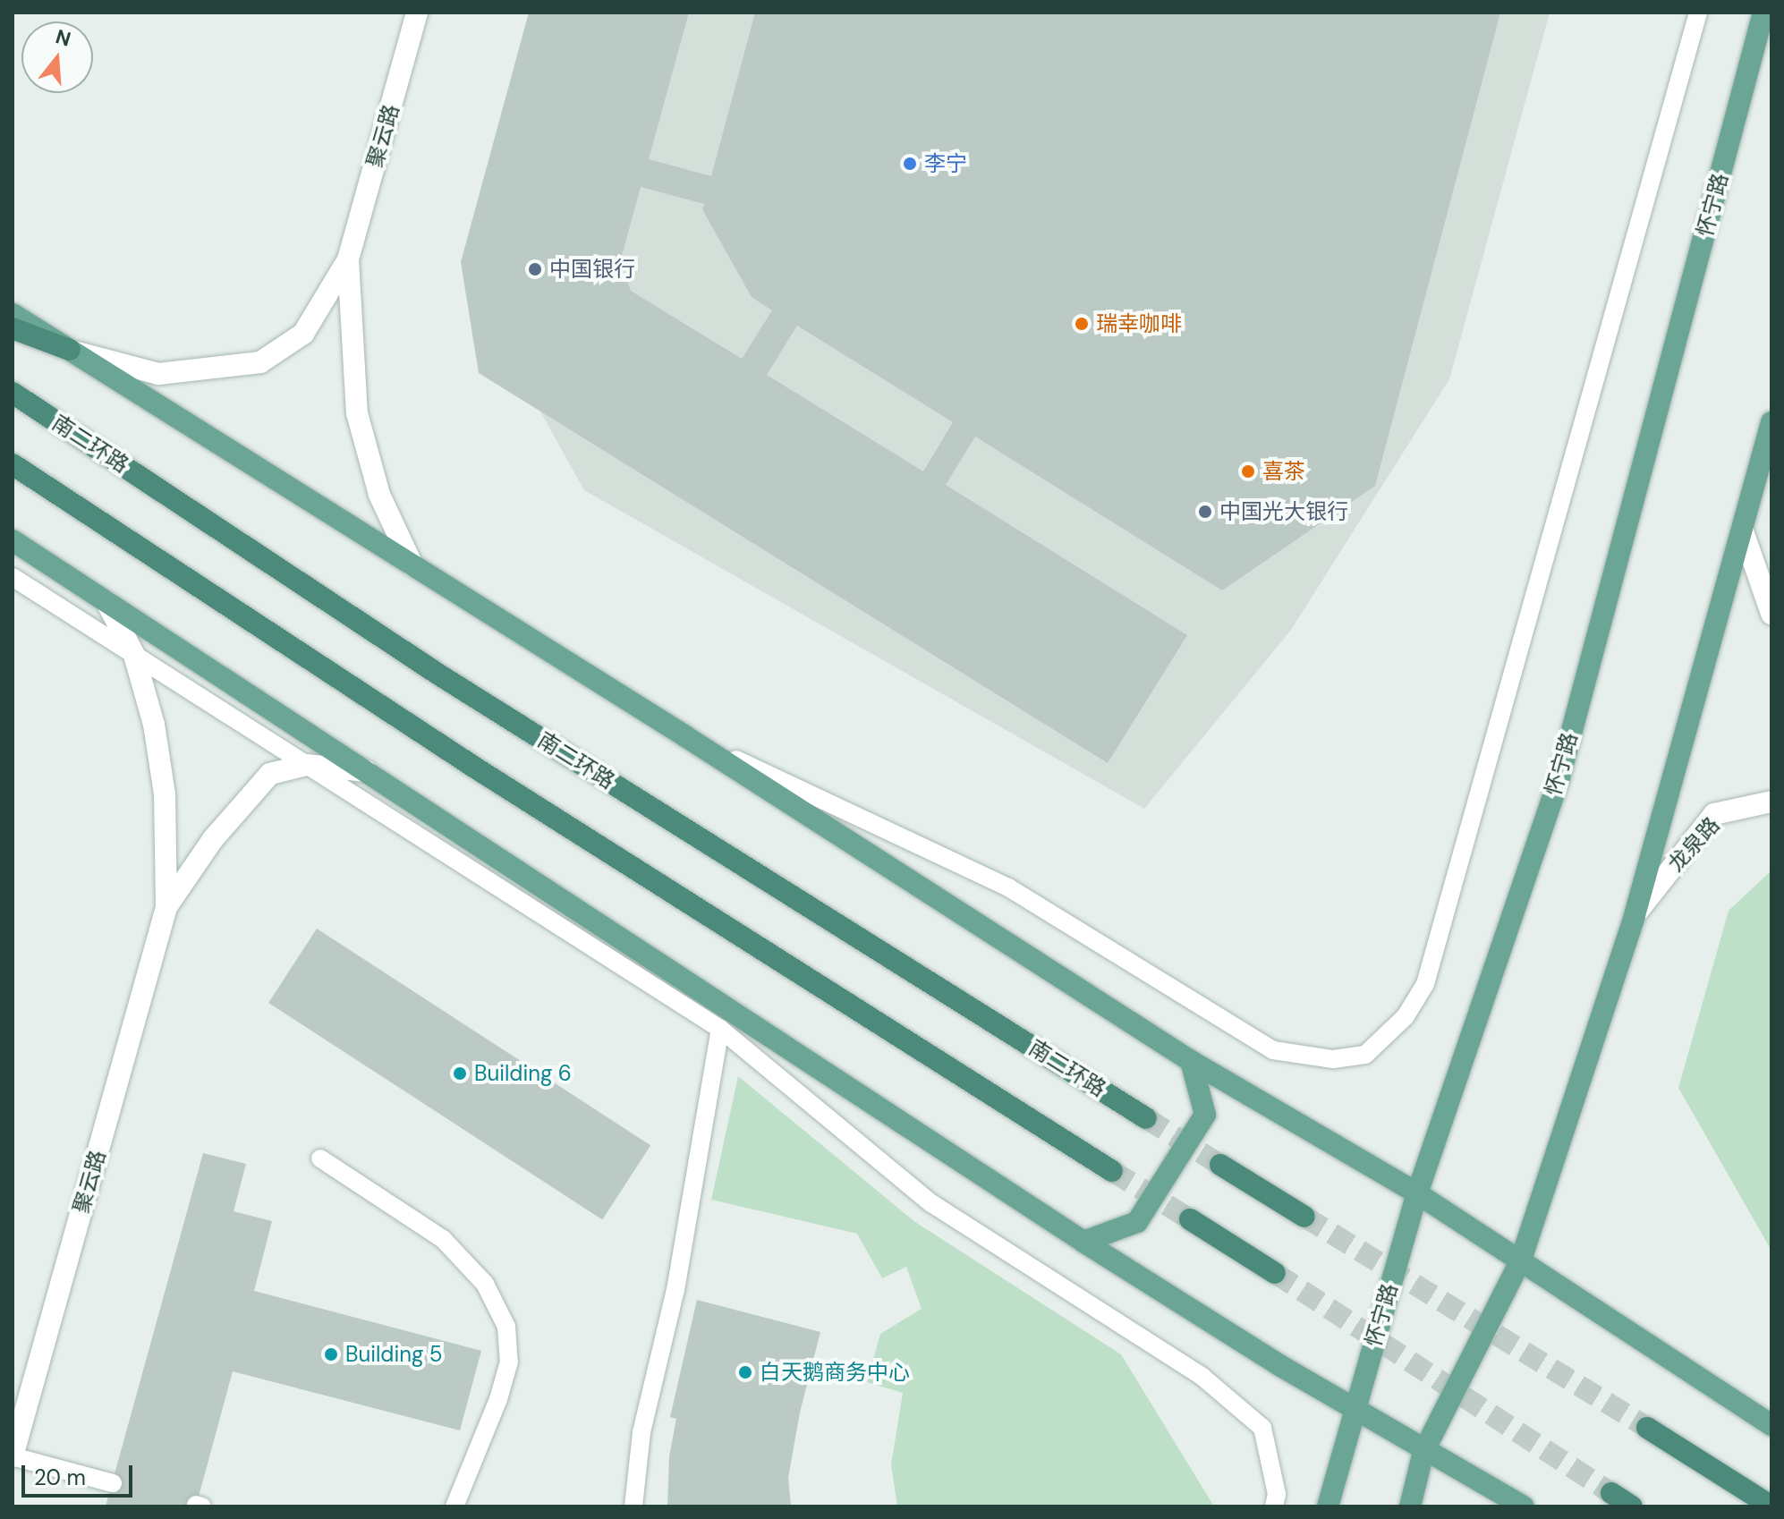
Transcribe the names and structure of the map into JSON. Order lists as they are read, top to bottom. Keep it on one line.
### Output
{"streets":{"highway":["南二环路"],"main road":["怀宁路"],"street":["聚云路","龙泉路"]},"places":["李宁","中国银行","瑞幸咖啡","喜茶","中国光大银行","Building 6","Building 5","白天鹅商务中心"],"scale_bar":"20 m","north":"top"}
